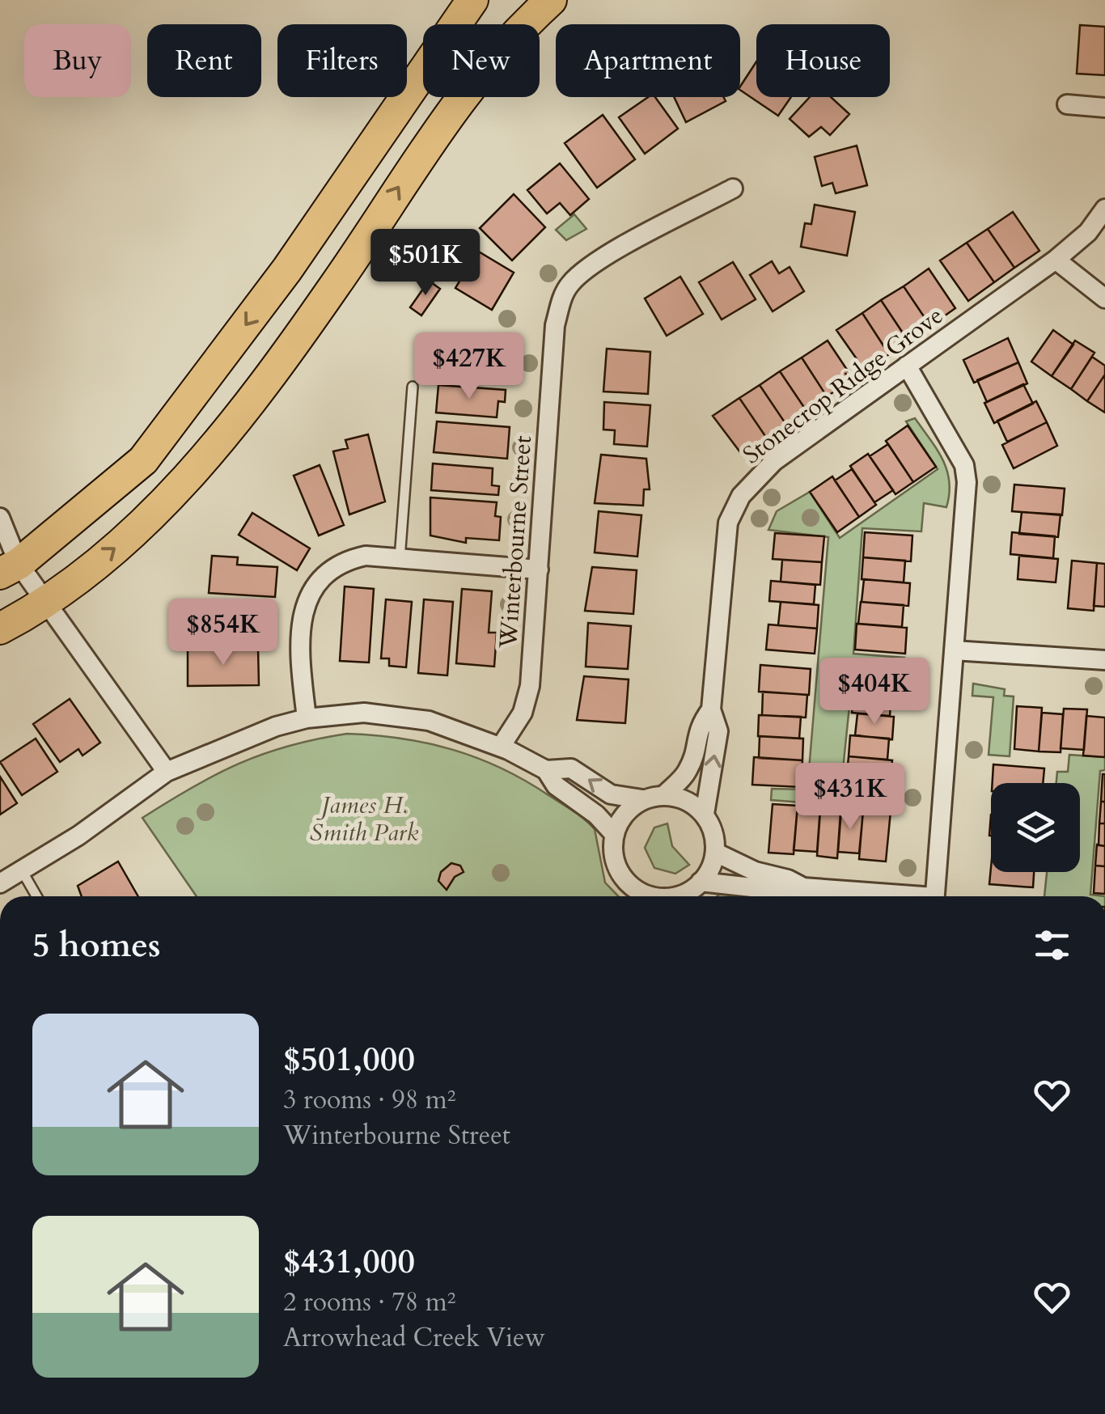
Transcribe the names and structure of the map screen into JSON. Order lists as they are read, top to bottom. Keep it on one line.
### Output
{"streets":{"street":["Stonecrop Ridge Grove","Winterbourne Street"]},"parks":["James H. Smith Park"],"page":{"chip":["Buy","Rent","Filters","New","Apartment","House"],"price":["$501K","$427K","$854K","$404K","$431K"],"heading":"5 homes","list":[{"name":"$501,000","note":"3 rooms · 98 m² · Winterbourne Street"},{"name":"$431,000","note":"2 rooms · 78 m² · Arrowhead Creek View"}]}}
